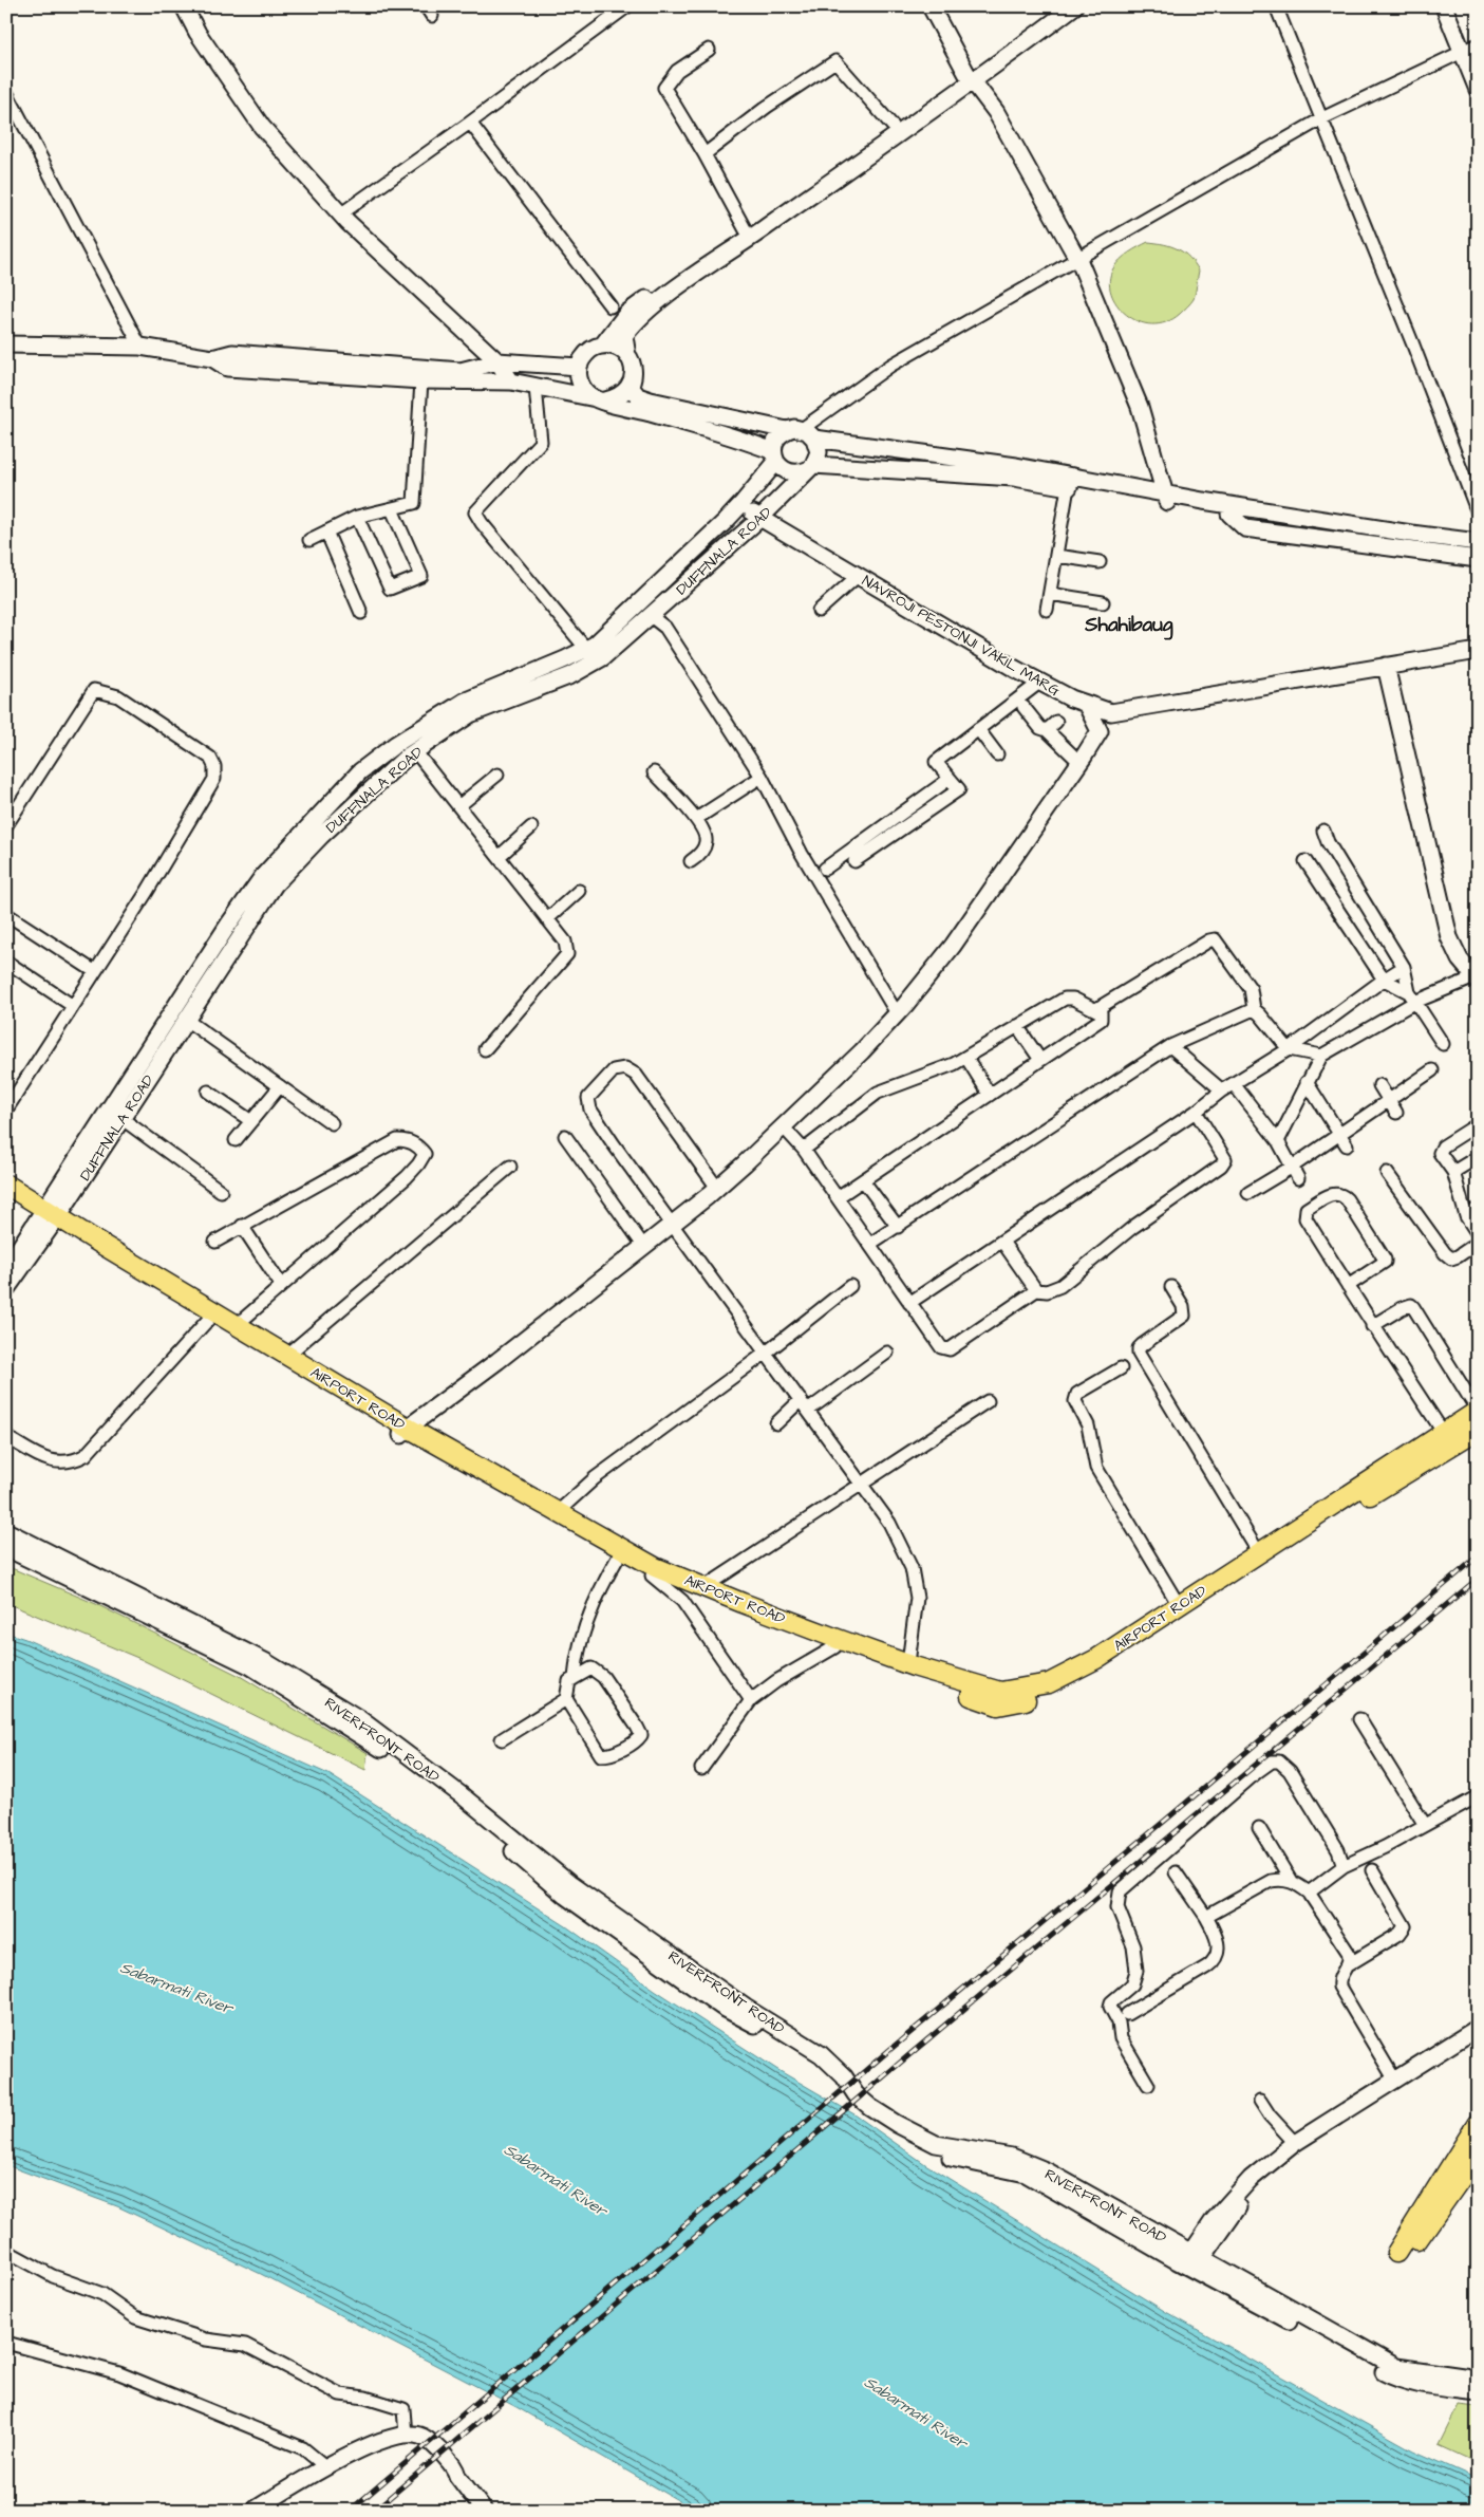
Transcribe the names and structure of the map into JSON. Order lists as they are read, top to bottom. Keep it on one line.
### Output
{"streets":{"main road":["DUFFNALA ROAD","NAVROJI PESTONJI VAKIL MARG","AIRPORT ROAD","RIVERFRONT ROAD"]},"crossings":[["DUFFNALA ROAD","NAVROJI PESTONJI VAKIL MARG"],["DUFFNALA ROAD","AIRPORT ROAD"]],"districts":["Shahibaug"],"water":["Sabarmati River"]}
